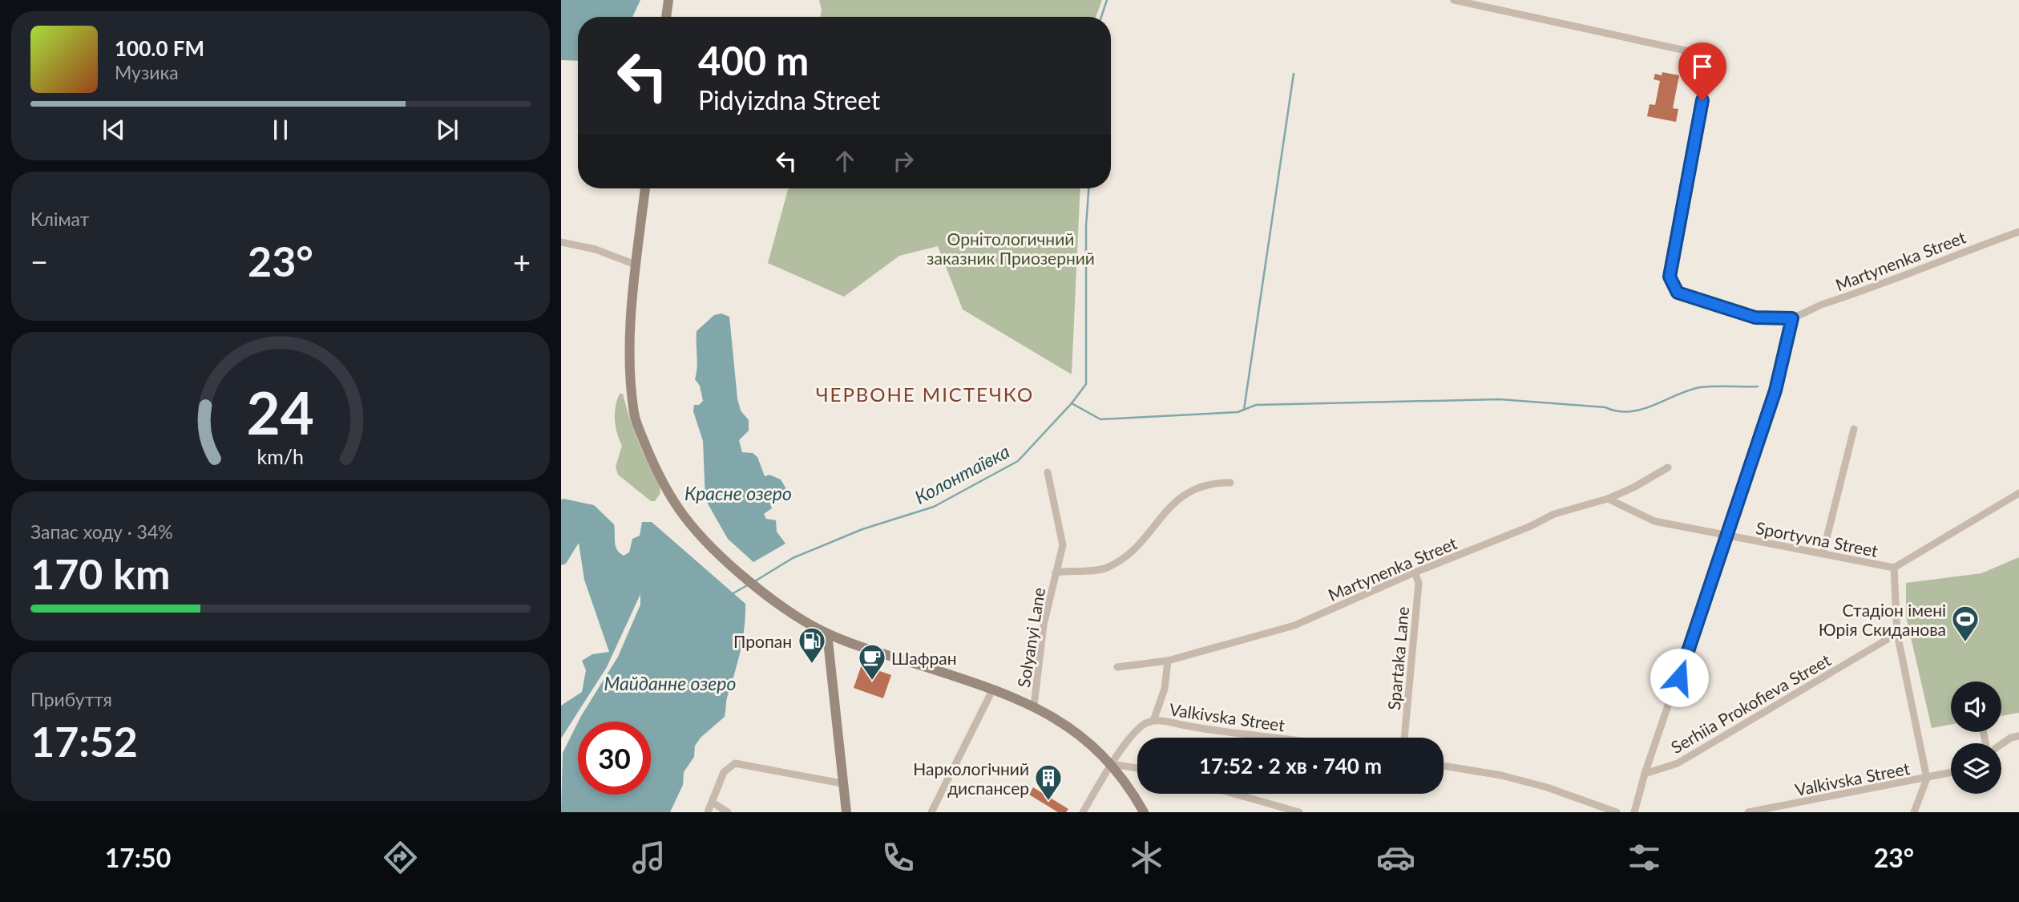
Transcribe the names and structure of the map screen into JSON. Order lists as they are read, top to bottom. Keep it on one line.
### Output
{"streets":{"street":["Martynenka Street","Sportyvna Street","Solyanyi Lane","Spartaka Lane","Serhiia Prokofieva Street","Valkivska Street"]},"crossings":[["Martynenka Street","Sportyvna Street"],["Martynenka Street","Spartaka Lane"]],"districts":["ЧЕРВОНЕ МІСТЕЧКО"],"water":["Колонтаївка","Красне озеро","Майданне озеро"],"parks":["Орнiтологичний заказник Приозерний"],"places":{"sports":["Стадiон імені Юрія Скиданова"],"fuel station":["Пропан"],"cafe":["Шафран"],"building":["Наркологічний диспансер"]},"page":{"turn":["400 m","Pidyizdna Street"],"song":["100.0 FM","Музика"],"tile":["Клімат",["Запас ходу · 34%","170 km"],["Прибуття","17:52"]],"heat":["−","23°","+"],"limit":"30","trip":"17:52 · 2 хв · 740 m","tabs":["17:50","23°"],"gauge":["24","km/h"]}}
